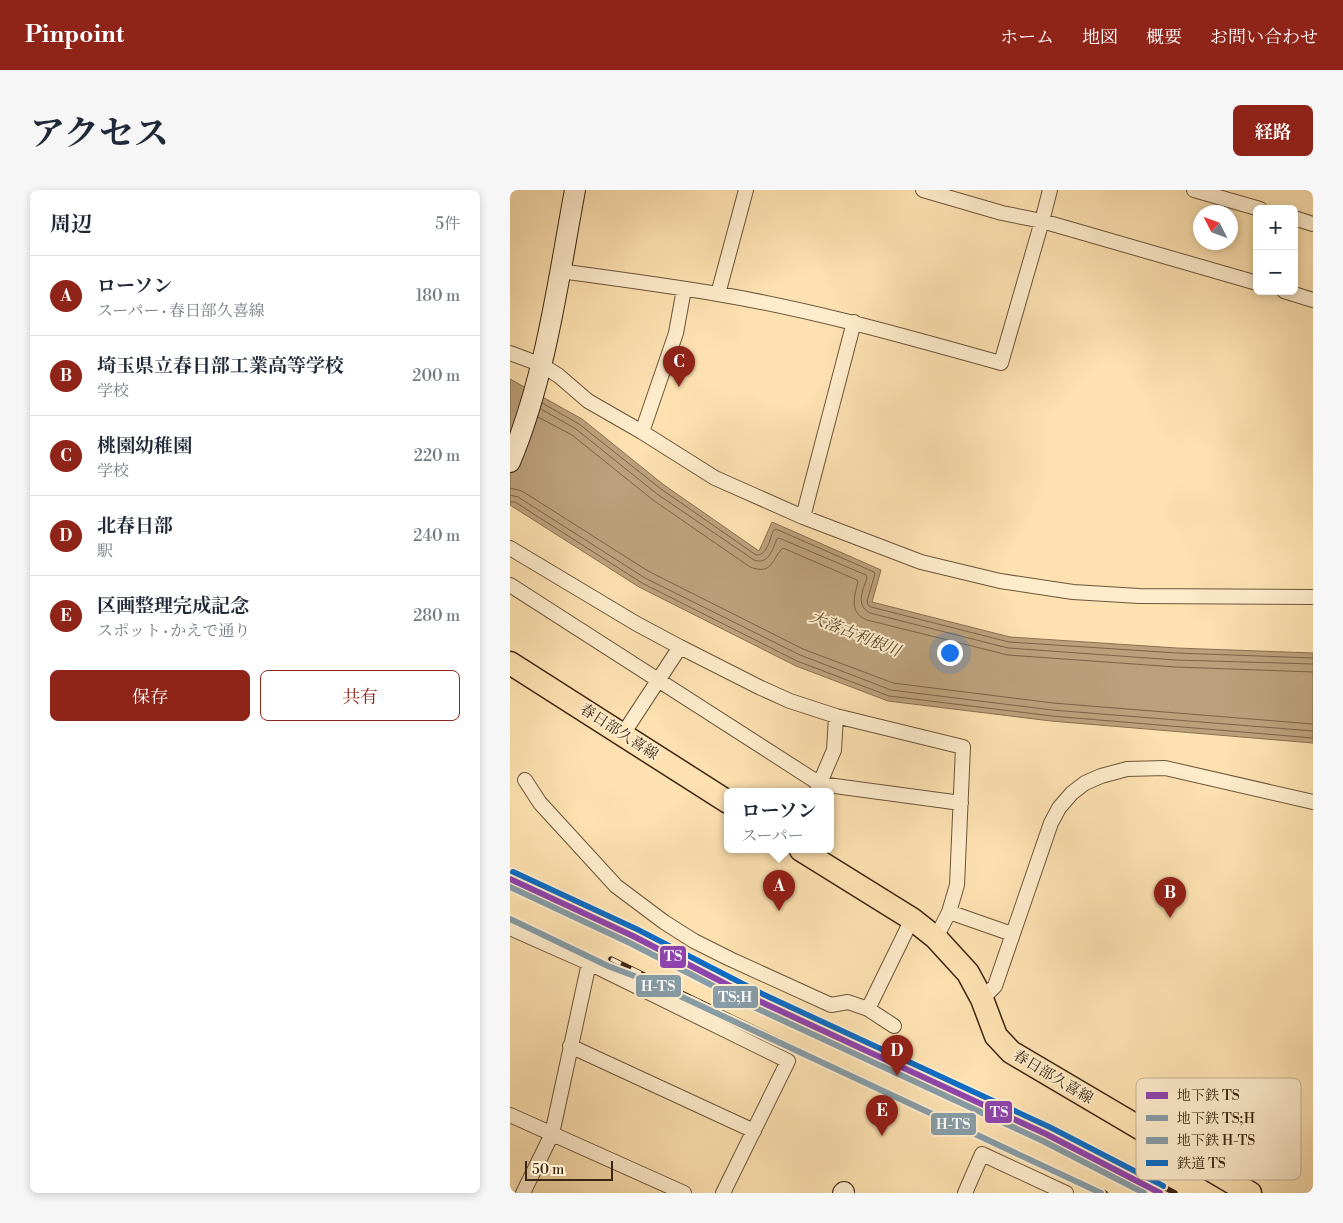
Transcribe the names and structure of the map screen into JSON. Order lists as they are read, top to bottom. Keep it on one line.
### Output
{"streets":{"main road":["春日部久喜線"]},"water":["大落古利根川"],"lines":["rail line TS","metro line TS","metro line TS;H","metro line H-TS"],"legend":["地下鉄 TS","地下鉄 TS;H","地下鉄 H-TS","鉄道 TS"],"scale_bar":"50 m","north":"top left","page":{"header":"Pinpoint","nav":["ホーム","地図","概要","お問い合わせ"],"title":"アクセス","buttons":["経路",["保存","共有"]],"heading":["周辺","5件"],"map_buttons":["+","−"],"list":[{"mark":"A","name":"ローソン","note":"スーパー · 春日部久喜線","value":"180 m"},{"mark":"B","name":"埼玉県立春日部工業高等学校","note":"学校","value":"200 m"},{"mark":"C","name":"桃園幼稚園","note":"学校","value":"220 m"},{"mark":"D","name":"北春日部","note":"駅","value":"240 m"},{"mark":"E","name":"区画整理完成記念","note":"スポット · かえで通り","value":"280 m"}],"pins":["C","A","B","D","E"],"popup":["ローソン","スーパー"],"scale":"50 m"}}
